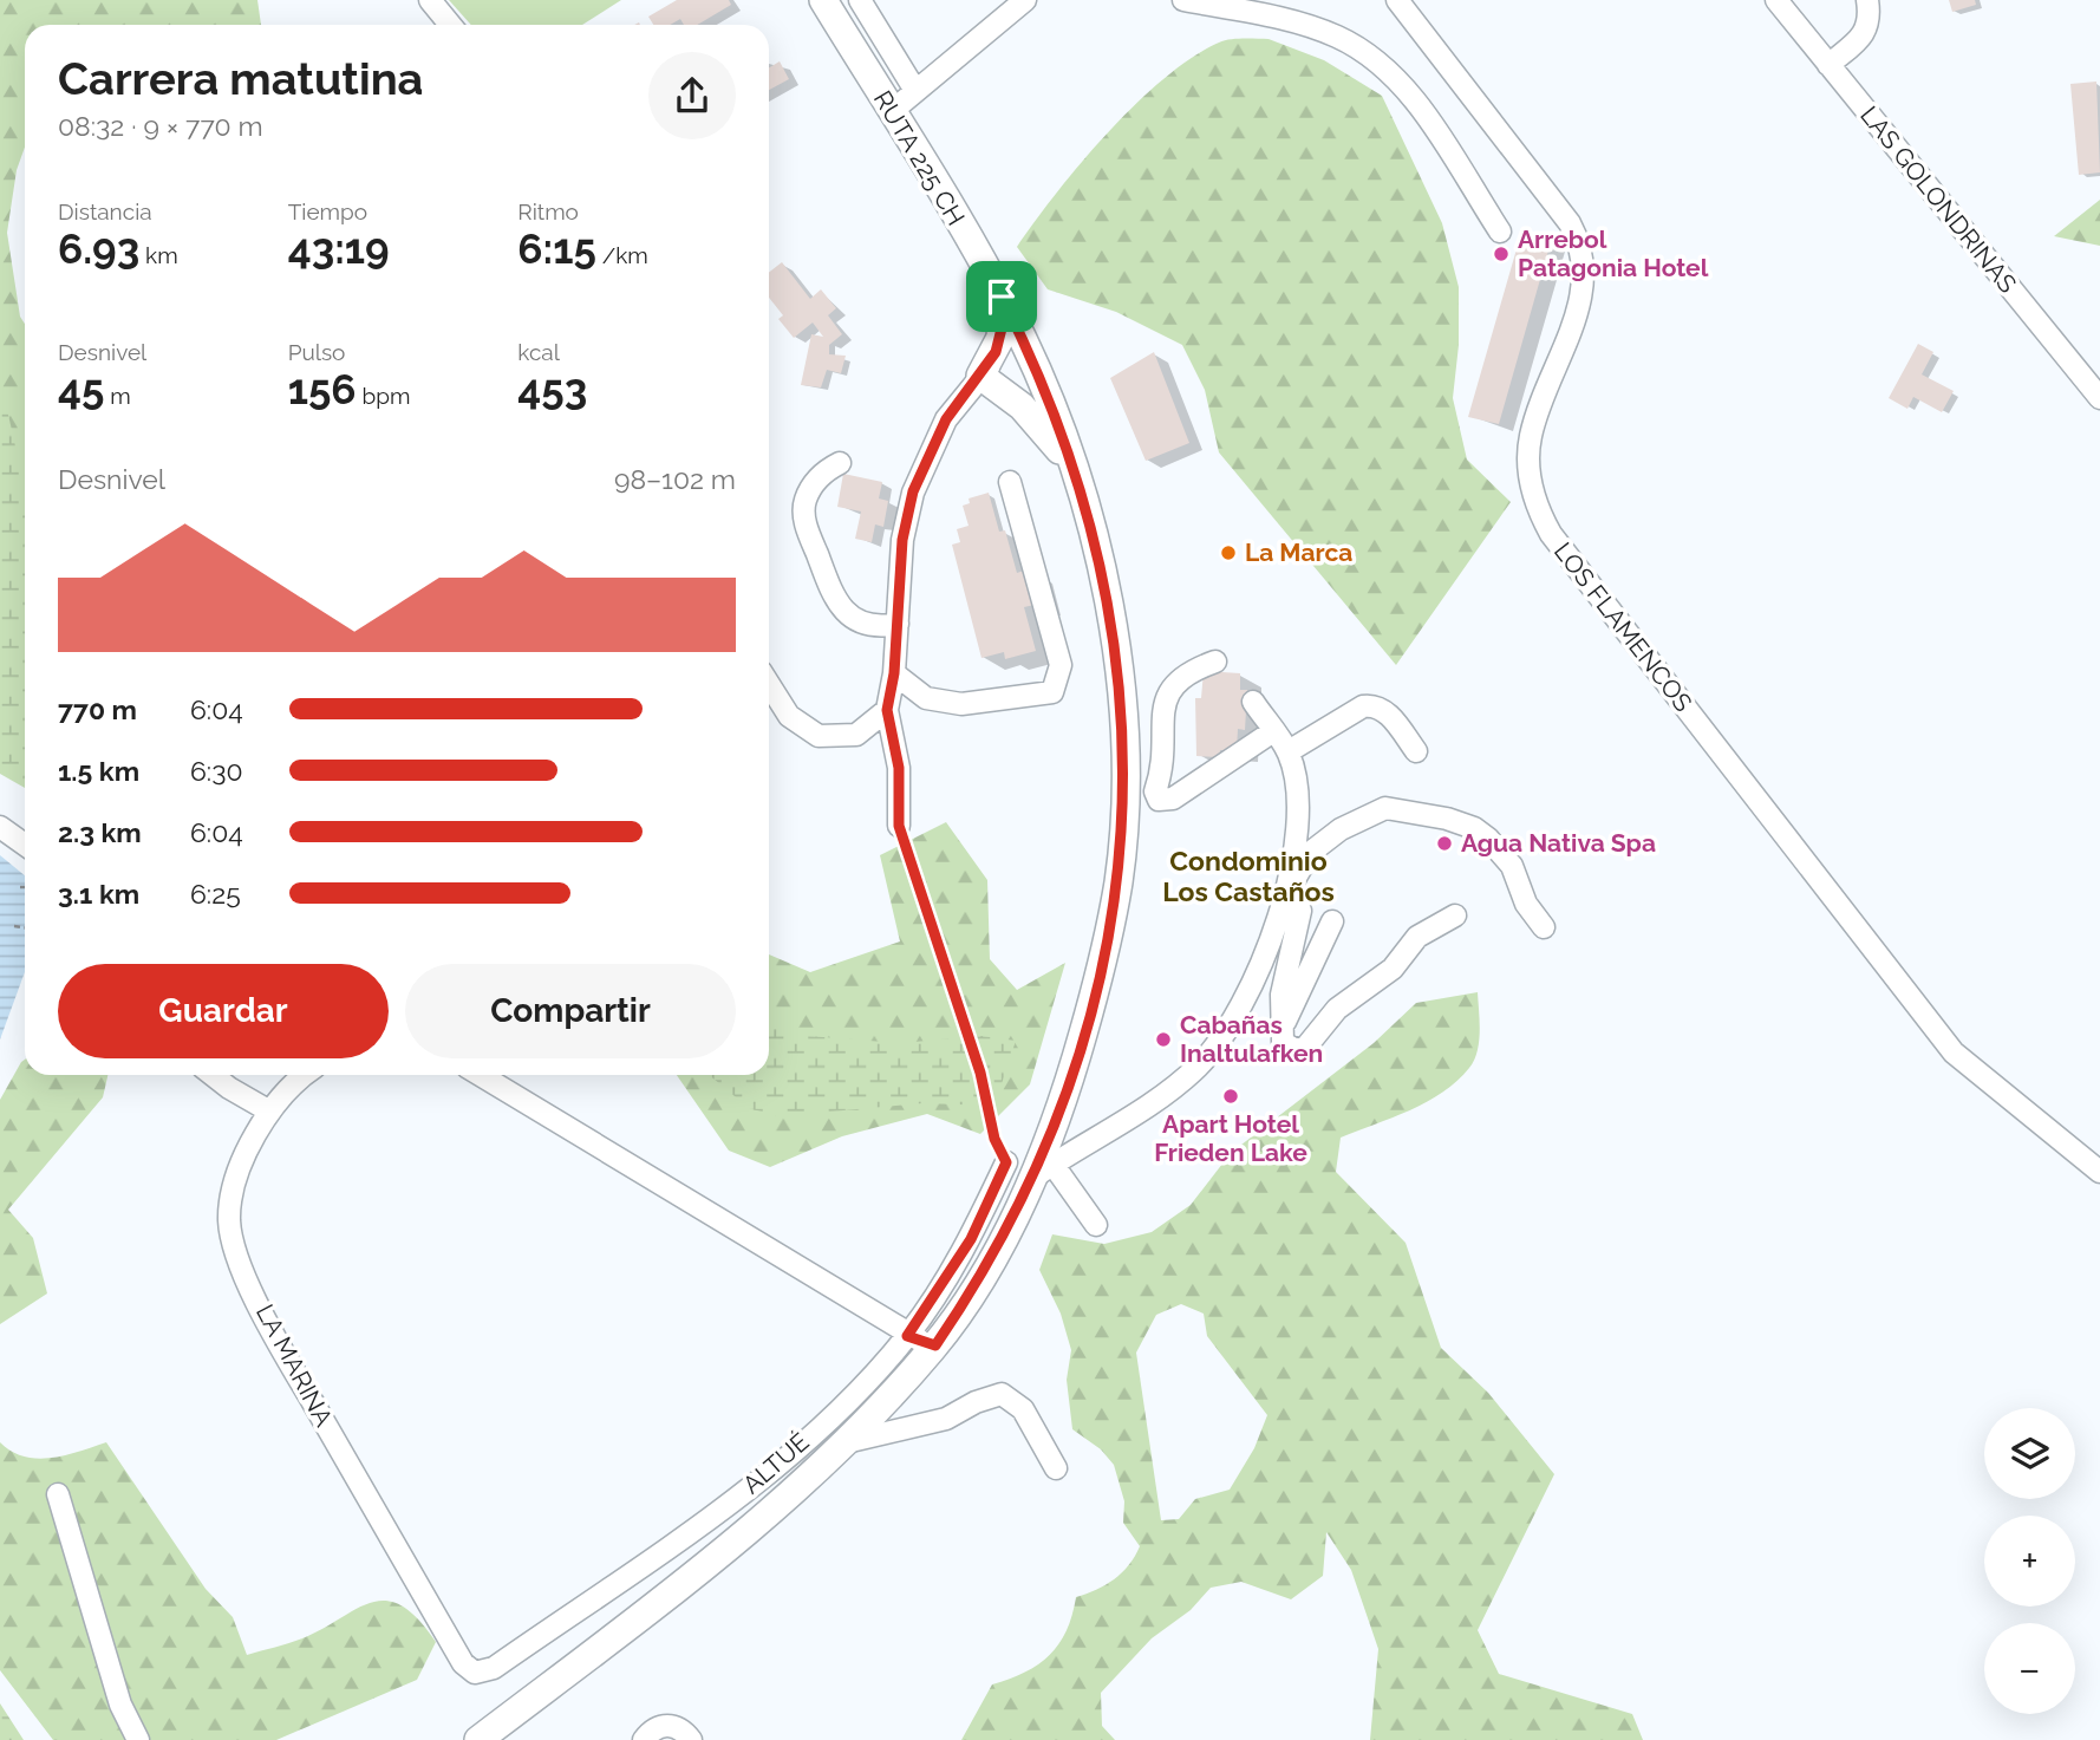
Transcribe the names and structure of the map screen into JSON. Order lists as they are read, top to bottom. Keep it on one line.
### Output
{"streets":{"main road":["RUTA 225 CH"],"street":["LAS GOLONDRINAS","LOS FLAMENCOS","LA MARINA","ALTUÉ"]},"crossings":[["LA MARINA","ALTUÉ"]],"districts":["Condominio Los Castaños"],"places":["Arrebol Patagonia Hotel","La Marca","Agua Nativa Spa","Cabañas Inaltulafken","Apart Hotel Frieden Lake"],"page":{"heading":["Carrera matutina","08:32 · 9 × 770 m"],"stats":[["Distancia","6.93 km"],["Tiempo","43:19"],["Ritmo","6:15 /km"],["Desnivel","45 m"],["Pulso","156 bpm"],["kcal","453"]],"chart":["Desnivel","98–102 m"],"list":[{"name":"770 m","note":"6:04"},{"name":"1.5 km","note":"6:30"},{"name":"2.3 km","note":"6:04"},{"name":"3.1 km","note":"6:25"}],"buttons":["Guardar","Compartir"],"map_buttons":["+","−"]}}
